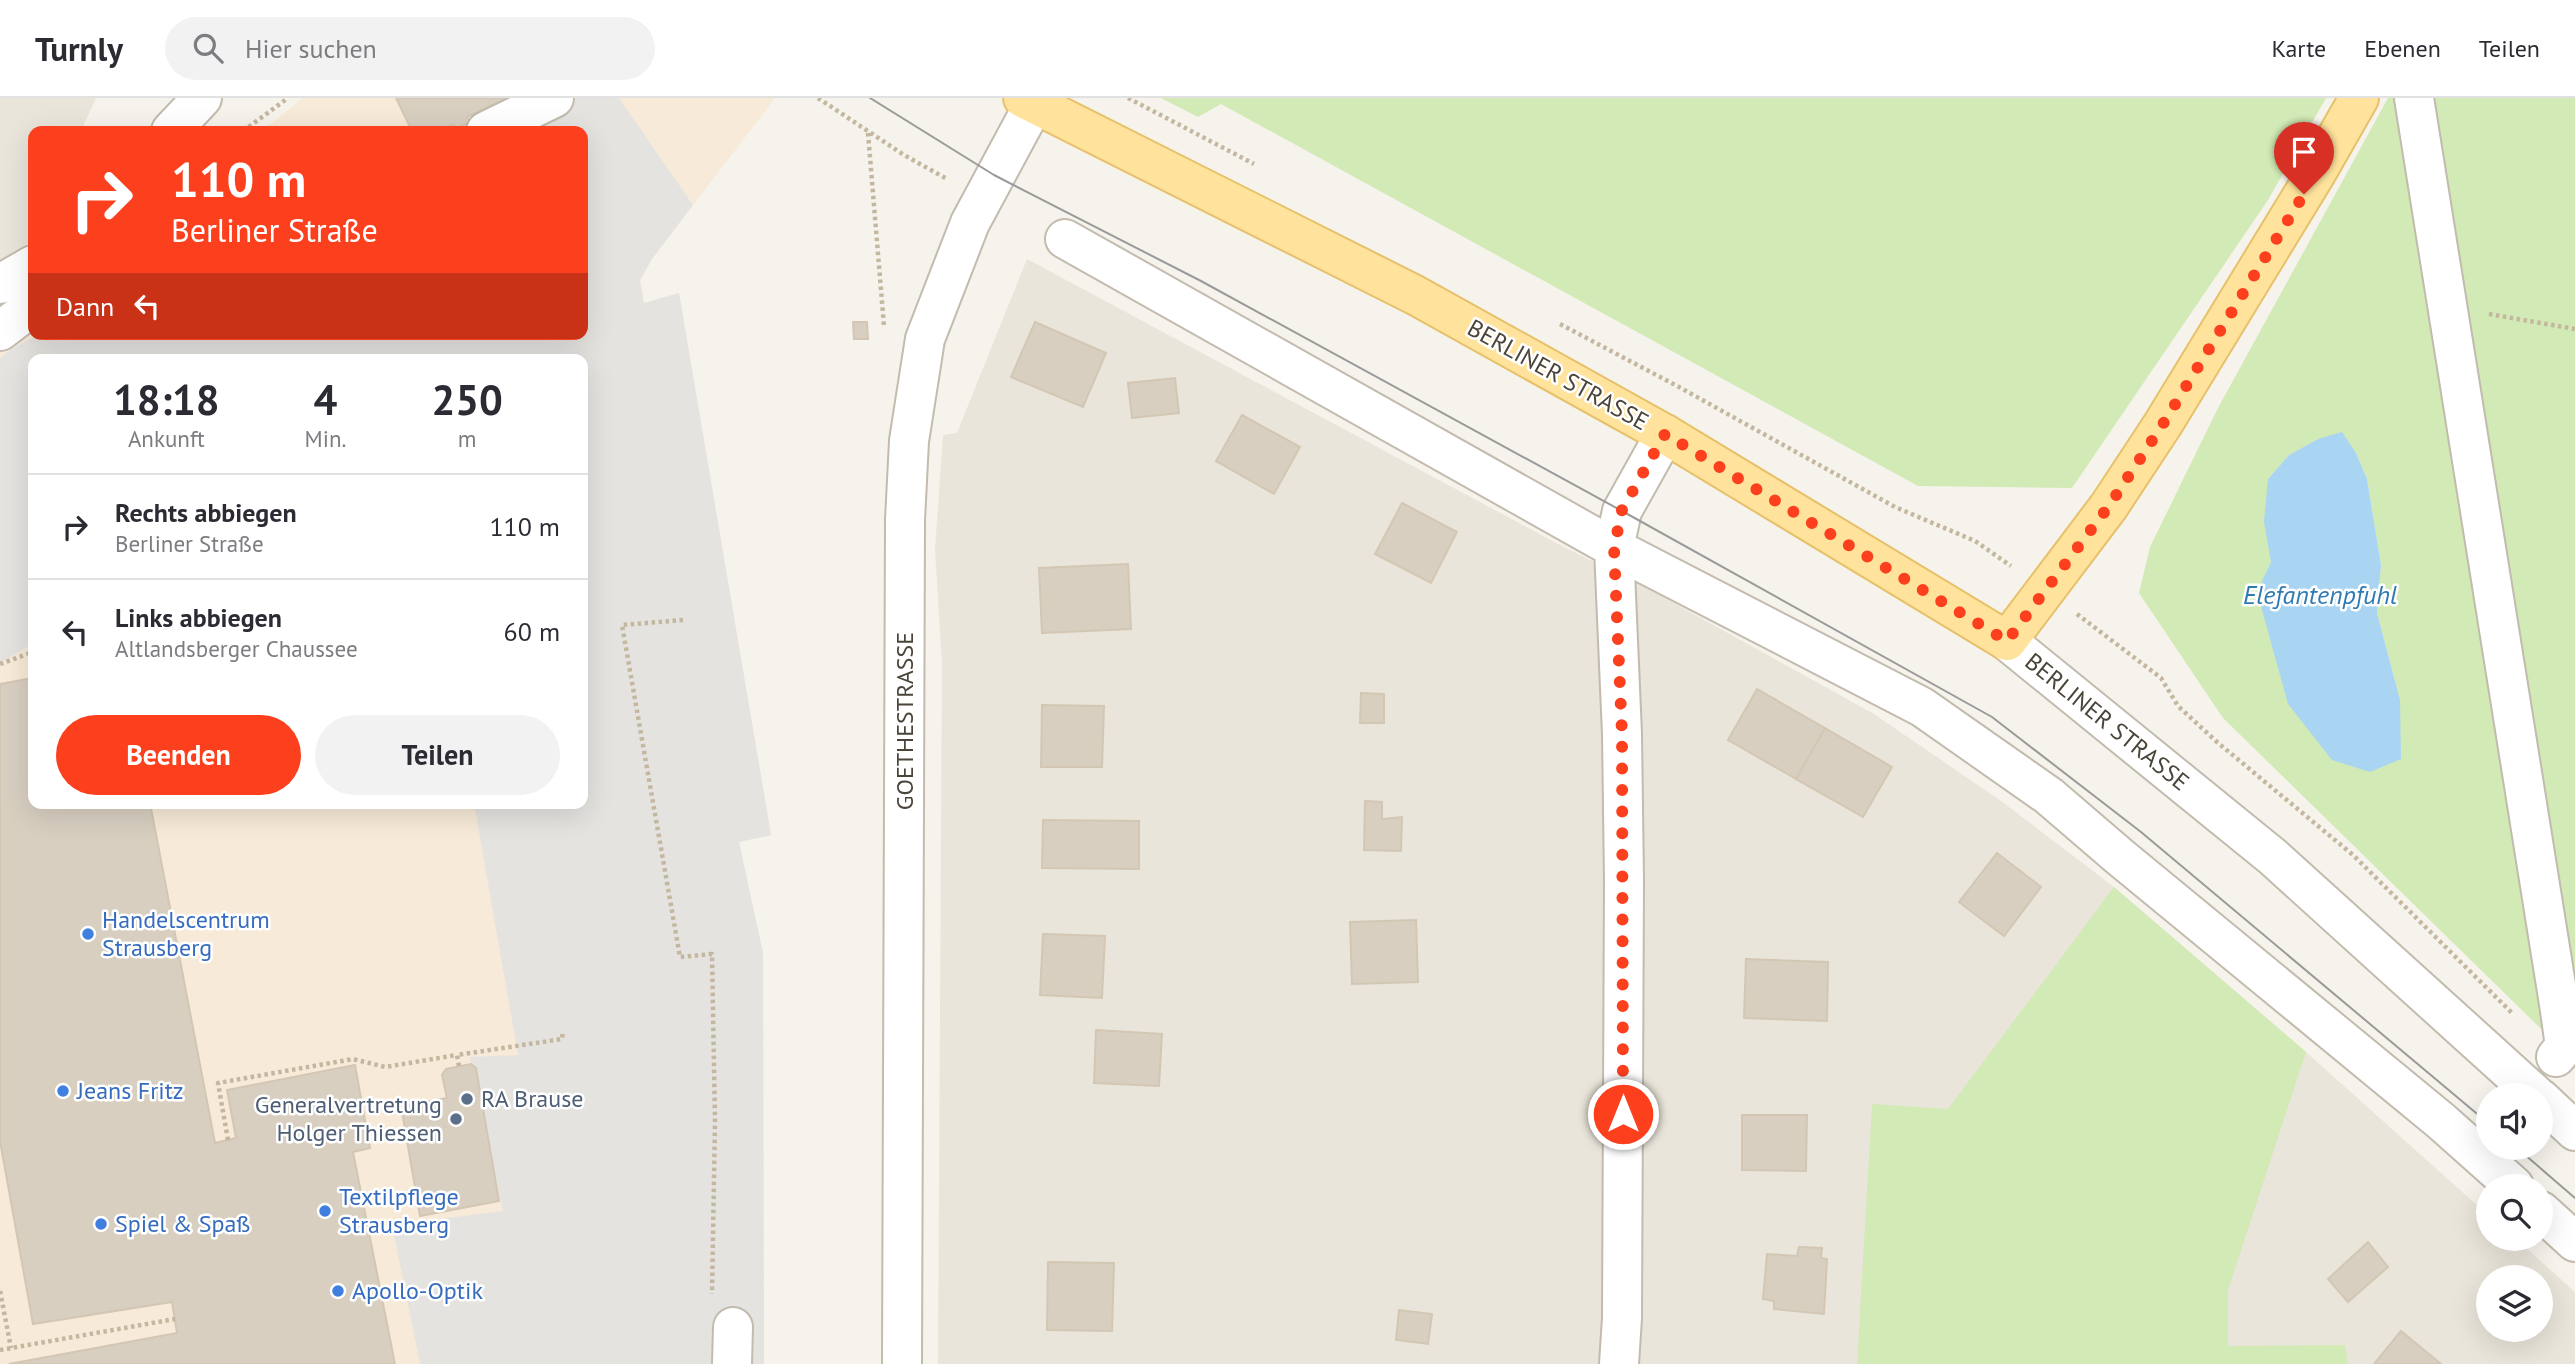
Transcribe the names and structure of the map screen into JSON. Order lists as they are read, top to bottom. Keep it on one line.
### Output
{"streets":{"main road":["BERLINER STRASSE"],"street":["GOETHESTRASSE"]},"crossings":[["BERLINER STRASSE","GOETHESTRASSE"]],"water":["Elefantenpfuhl"],"places":["Handelscentrum Strausberg","Jeans Fritz","RA Brause","Generalvertretung Holger Thiessen","Textilpflege Strausberg","Spiel & Spaß","Apollo-Optik"],"page":{"header":"Turnly","search":"Hier suchen","nav":["Karte","Ebenen","Teilen"],"turn":["110 m","Berliner Straße"],"then":"Dann","eta":["18:18","Ankunft","4","Min.","250","m"],"list":[{"name":"Rechts abbiegen","note":"Berliner Straße","value":"110 m"},{"name":"Links abbiegen","note":"Altlandsberger Chaussee","value":"60 m"}],"buttons":["Beenden","Teilen"]}}
